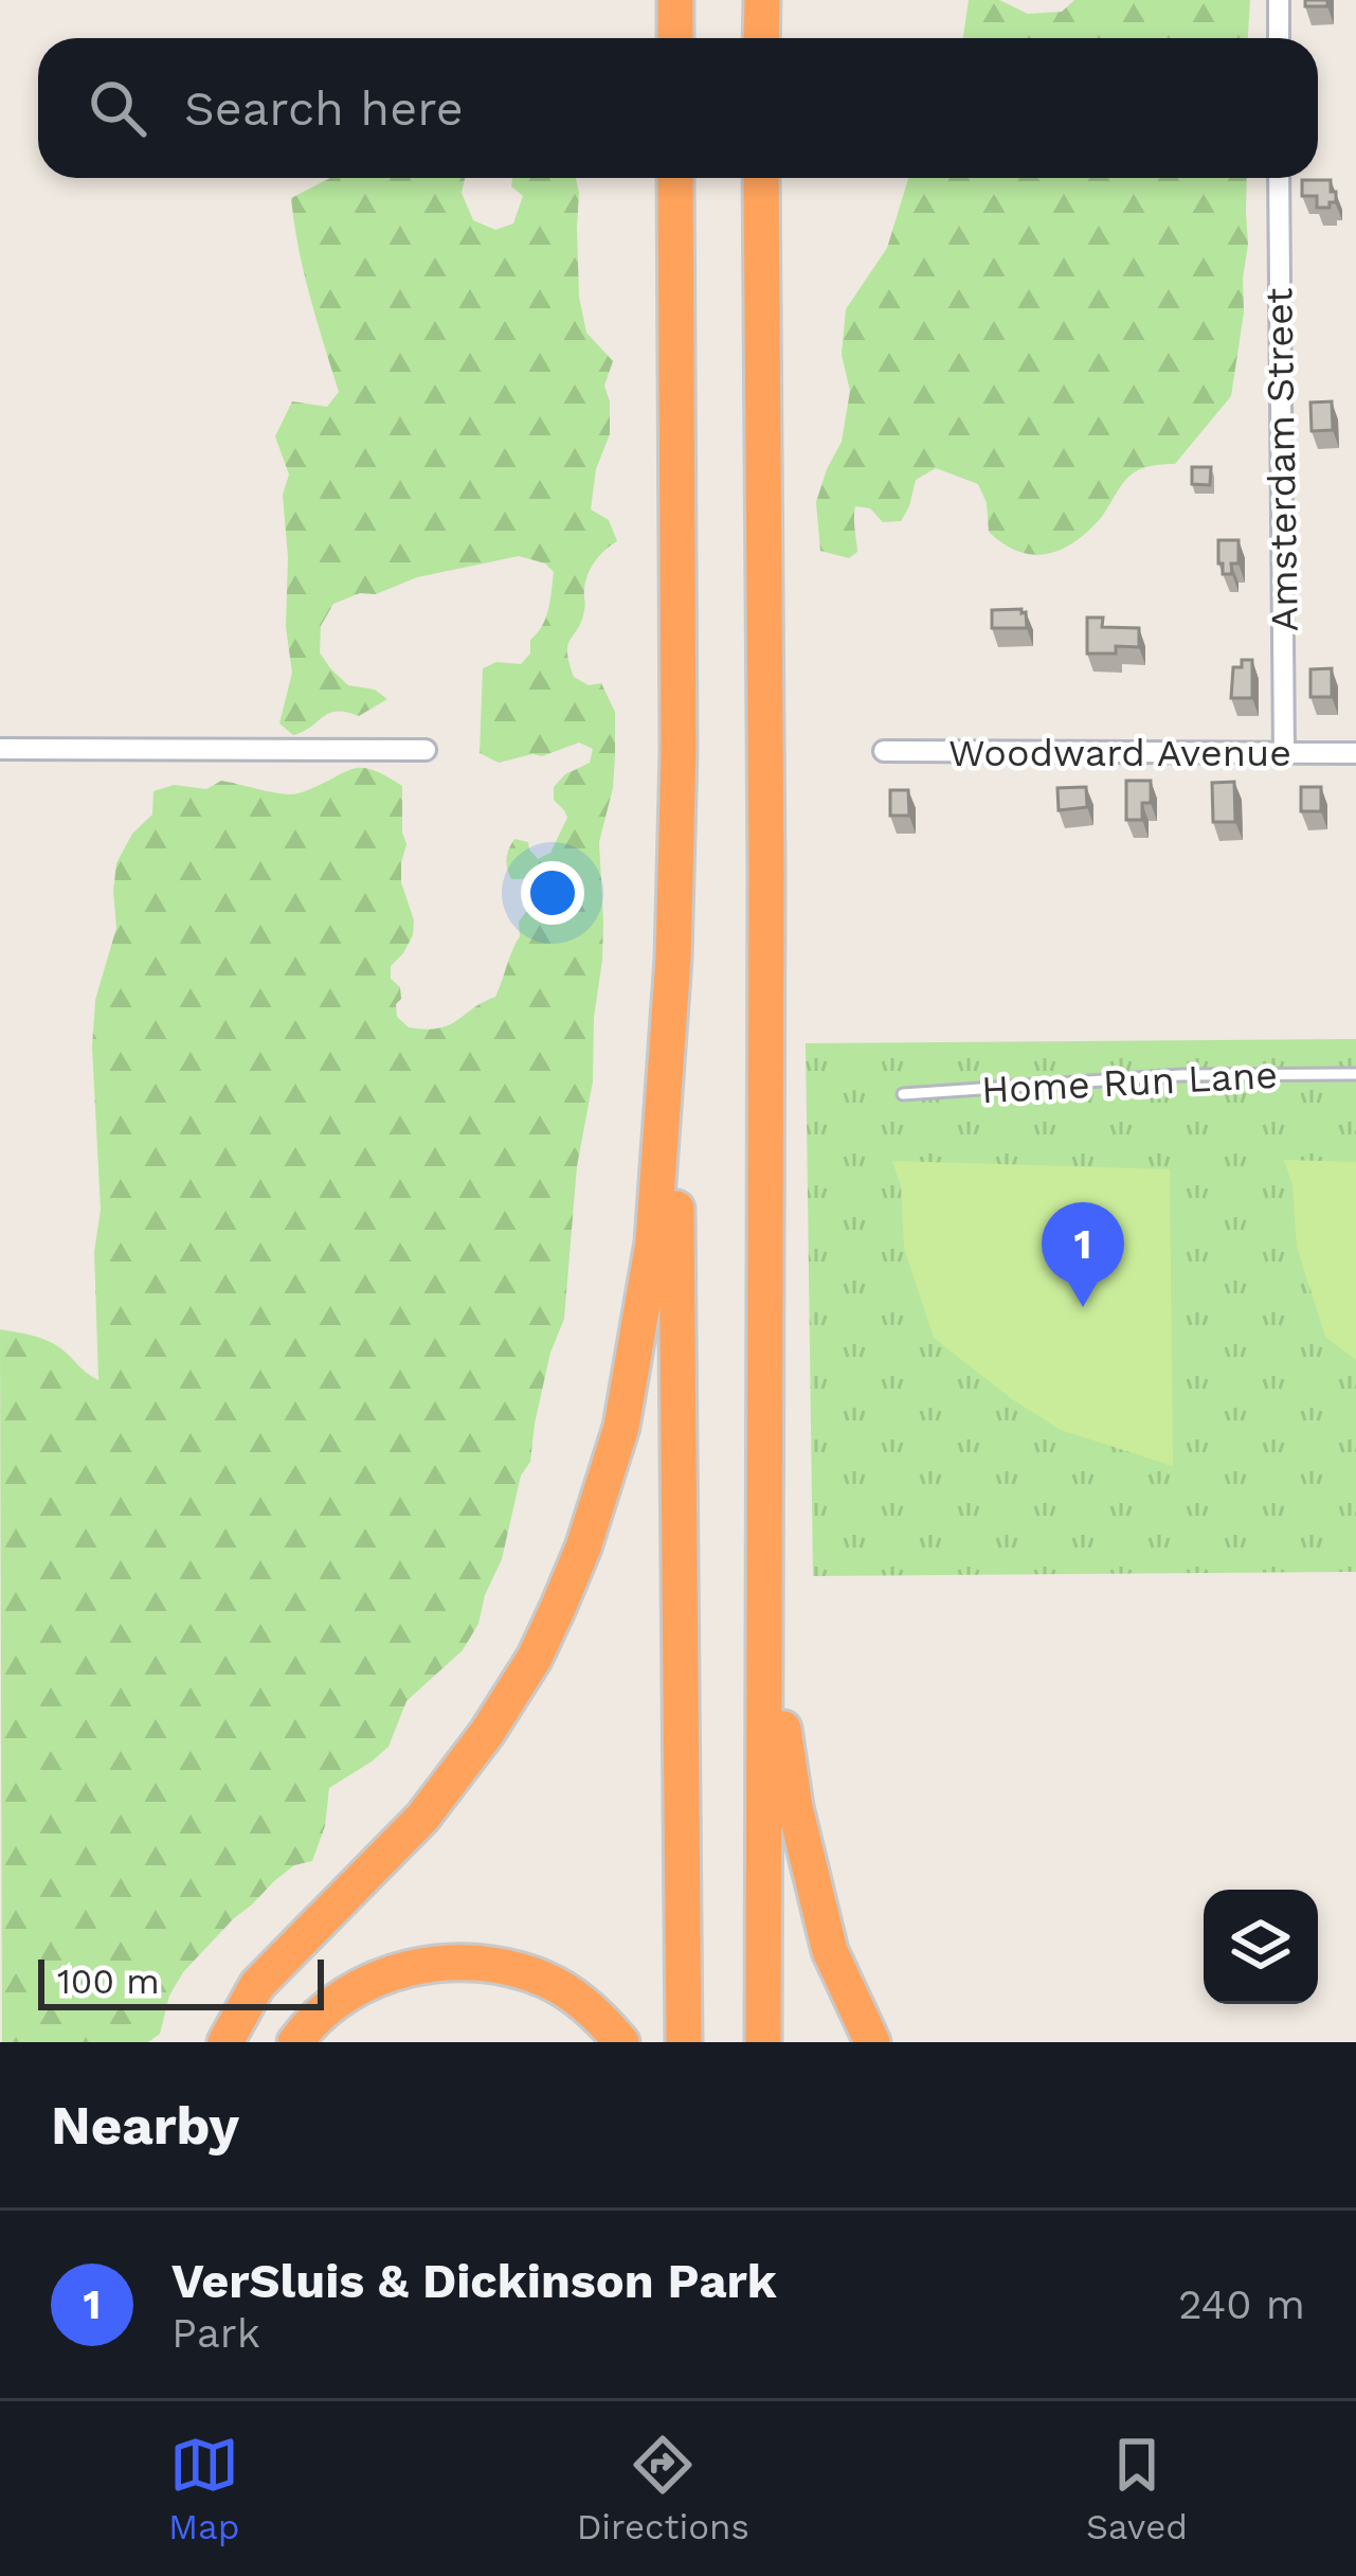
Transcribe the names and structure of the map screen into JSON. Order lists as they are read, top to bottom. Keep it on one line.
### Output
{"streets":{"street":["Amsterdam Street","Woodward Avenue"],"lane":["Home Run Lane"]},"crossings":[["Amsterdam Street","Woodward Avenue"]],"scale_bar":"100 m","page":{"search":"Search here","pins":"1","scale":"100 m","heading":"Nearby","list":[{"mark":"1","name":"VerSluis & Dickinson Park","note":"Park","value":"240 m"}],"nav":["Map","Directions","Saved"]}}
